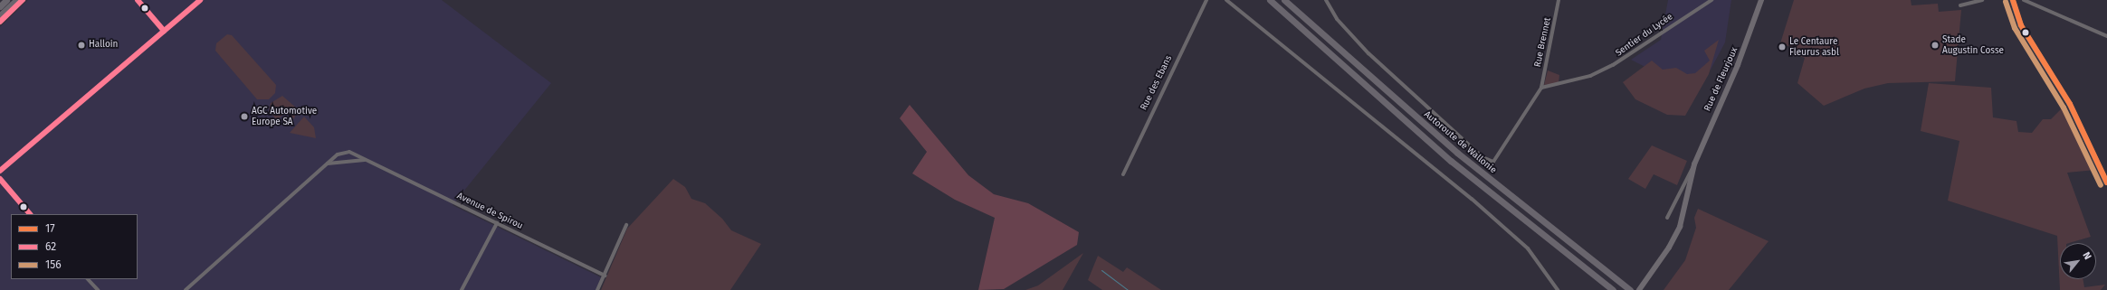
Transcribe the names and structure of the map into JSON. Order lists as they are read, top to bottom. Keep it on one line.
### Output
{"streets":{"highway":["Autoroute de Wallonie"],"street":["Sentier du Lycée","Rue Brennet","Rue de Fleurjoux","Rue des Ebans","Avenue de Spirou"]},"crossings":[["Sentier du Lycée","Rue Brennet"]],"places":["Halloin","Stade Augustin Cosse","Le Centaure Fleurus asbl","AGC Automotive Europe SA"],"lines":["transit line 17","transit line 62","transit line 156"],"legend":["17","62","156"],"north":"top right"}
